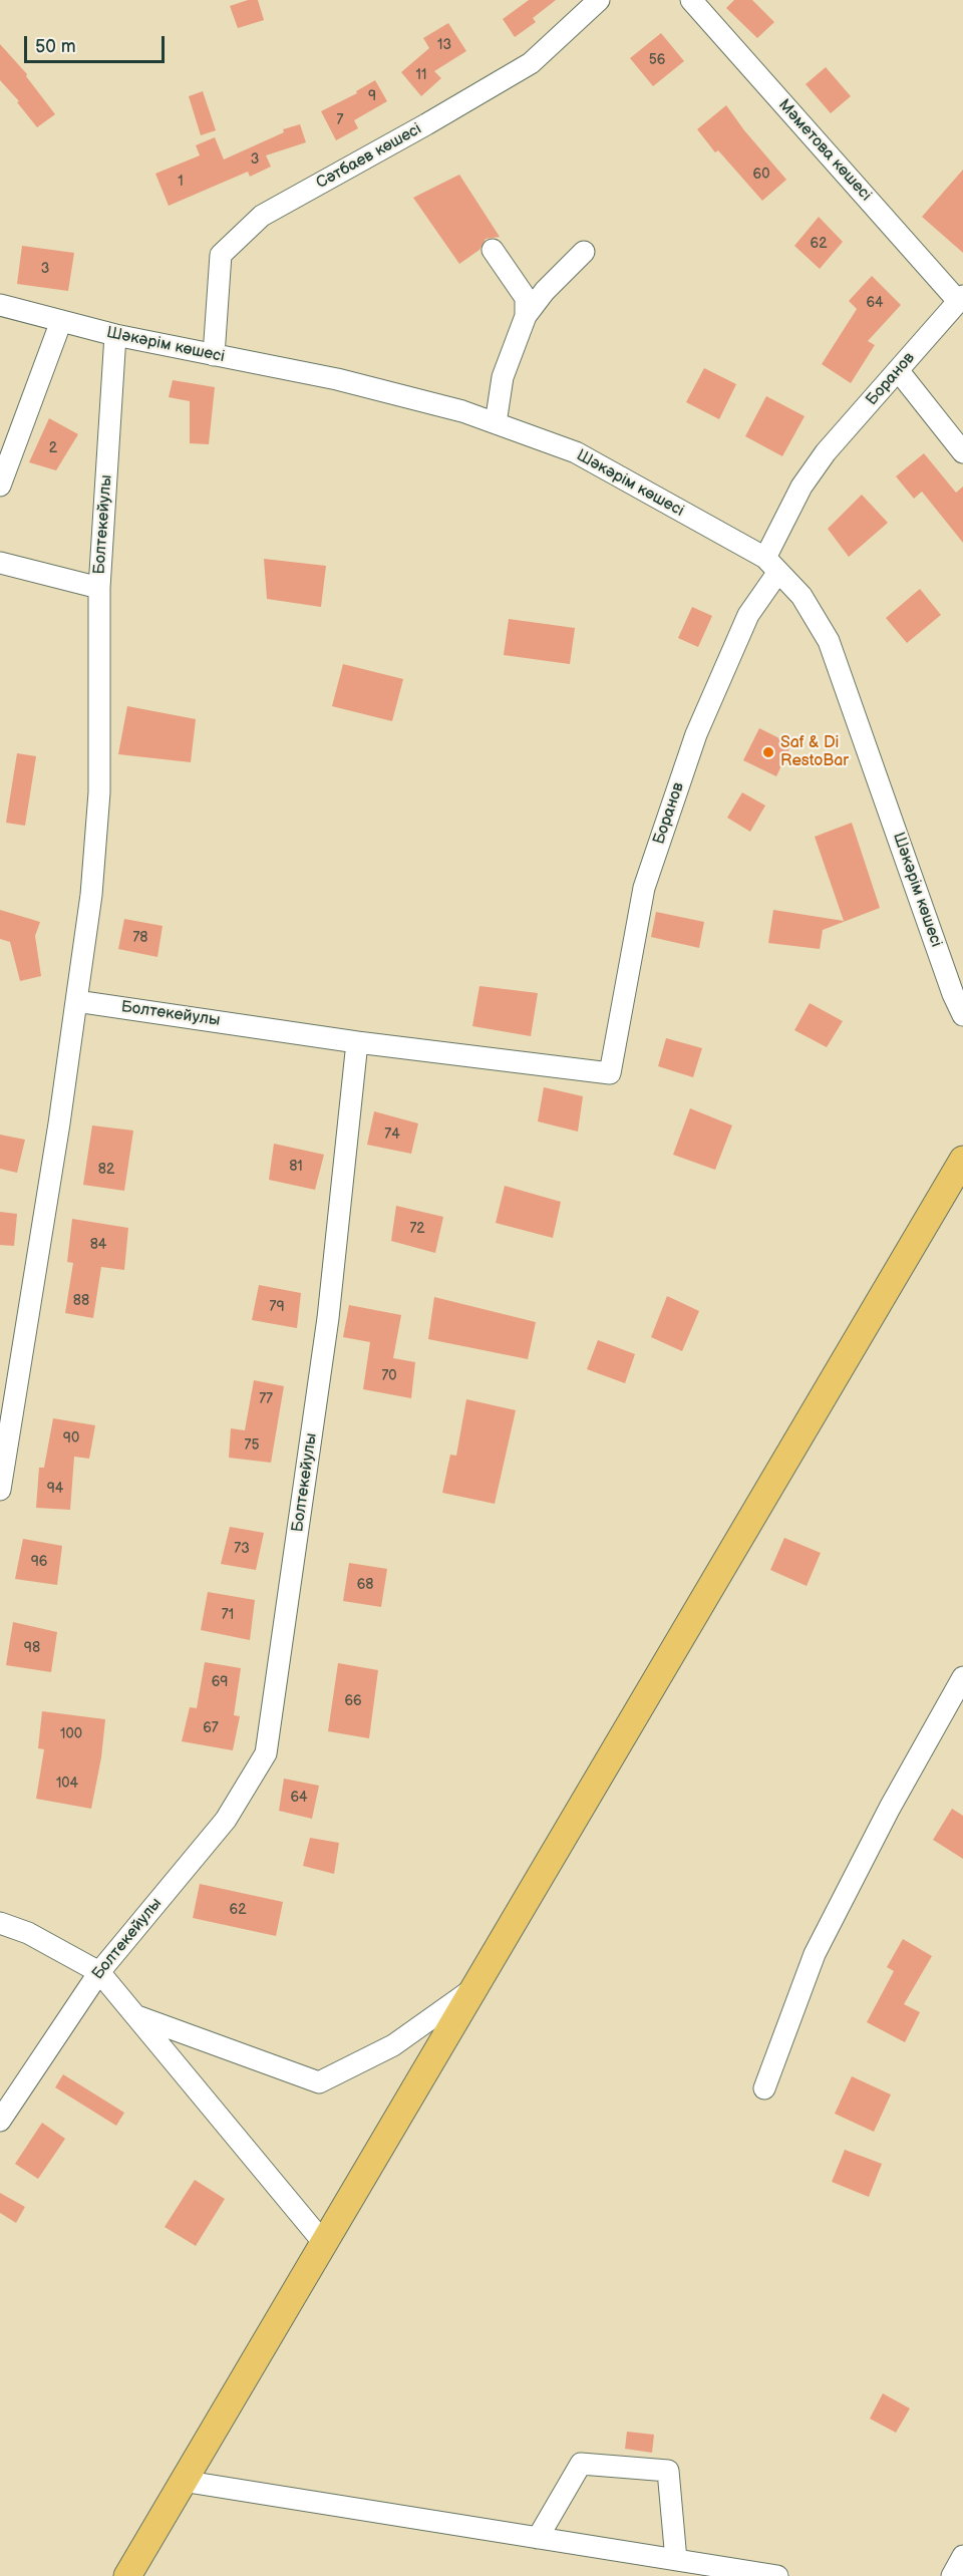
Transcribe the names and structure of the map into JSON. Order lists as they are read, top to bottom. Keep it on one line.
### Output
{"streets":{"street":["Мәметова көшесі","Сәтбаев көшесі","Шәкәрім көшесі","Боранов","Болтекейулы"]},"crossings":[["Мәметова көшесі","Боранов"],["Сәтбаев көшесі","Шәкәрім көшесі"],["Шәкәрім көшесі","Боранов"],["Шәкәрім көшесі","Болтекейулы"],["Боранов","Болтекейулы"]],"places":["Saf & Di RestoBar"],"house_numbers":["13","56","11","9","7","3","60","1","62","3","64","2","78","74","81","82","72","84","88","79","70","77","90","75","94","73","96","68","71","98","69","66","67","100","104","64","62"],"scale_bar":"50 m"}
